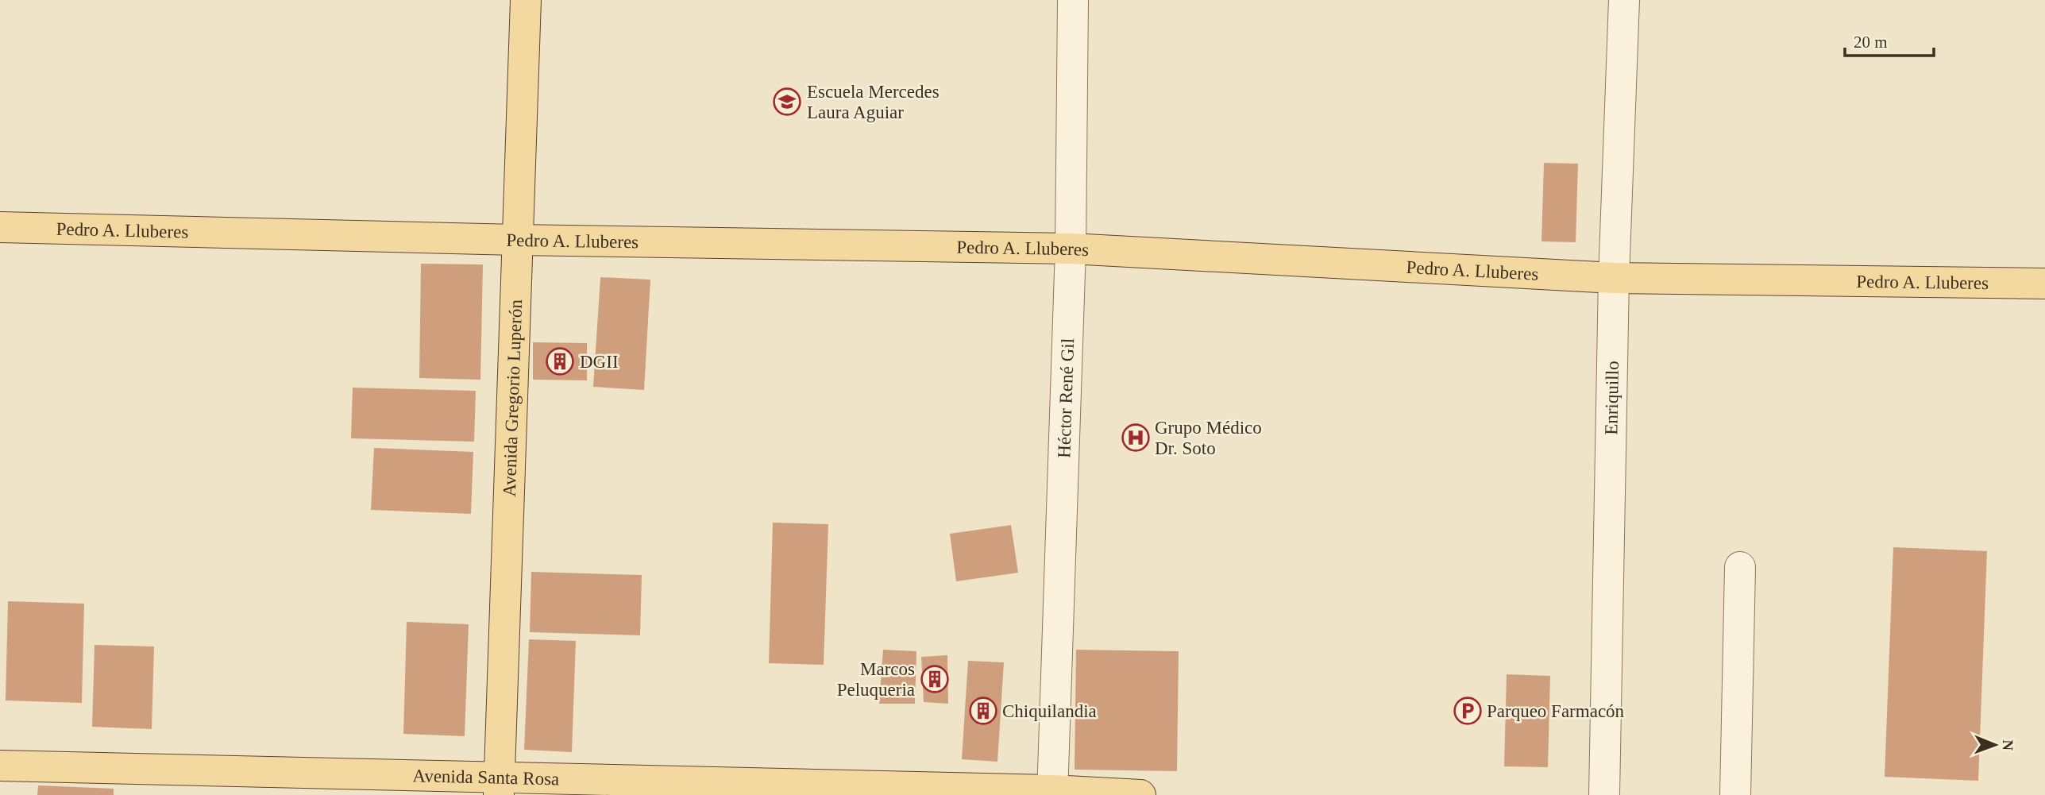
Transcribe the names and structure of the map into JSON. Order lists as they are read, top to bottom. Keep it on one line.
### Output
{"streets":{"main road":["Pedro A. Lluberes","Avenida Gregorio Luperón","Avenida Santa Rosa"],"street":["Enriquillo","Héctor René Gil"]},"crossings":[["Pedro A. Lluberes","Avenida Gregorio Luperón"],["Pedro A. Lluberes","Enriquillo"],["Pedro A. Lluberes","Héctor René Gil"],["Avenida Gregorio Luperón","Avenida Santa Rosa"],["Héctor René Gil","Avenida Santa Rosa"]],"places":{"school or university":["Escuela Mercedes Laura Aguiar"],"building":["DGII","Marcos Peluqueria","Chiquilandia"],"hospital":["Grupo Médico Dr. Soto"],"parking":["Parqueo Farmacón"]},"scale_bar":"20 m","north":"right"}
